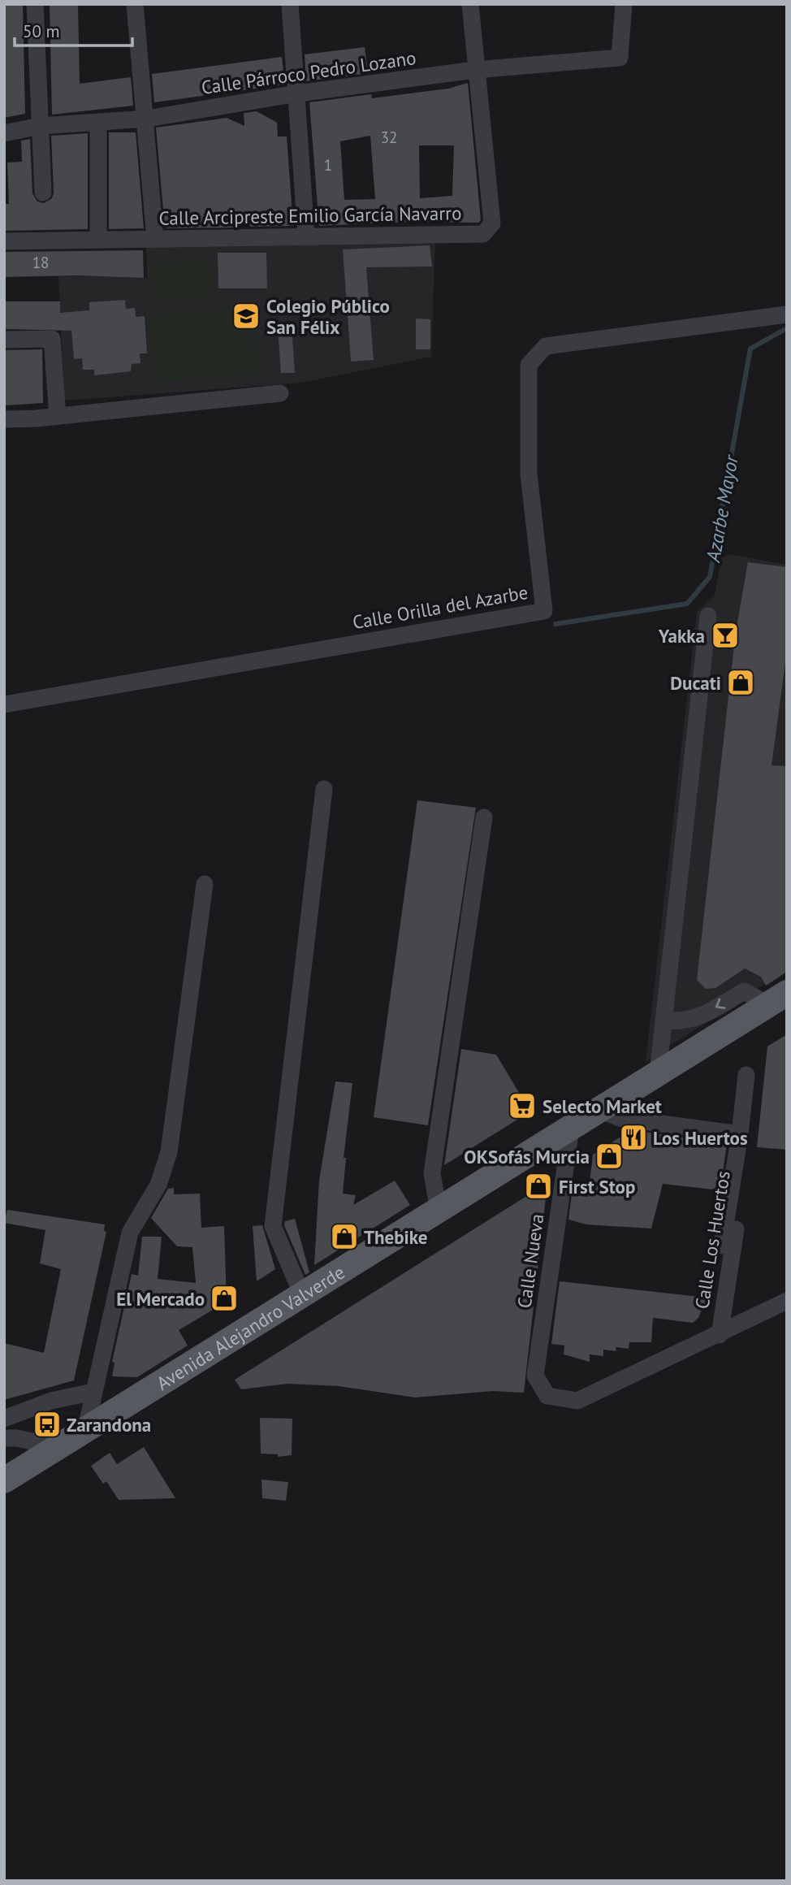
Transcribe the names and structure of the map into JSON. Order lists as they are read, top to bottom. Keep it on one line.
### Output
{"streets":{"main road":["Avenida Alejandro Valverde"],"street":["Calle Párroco Pedro Lozano","Calle Arcipreste Emilio García Navarro","Calle Orilla del Azarbe","Calle Los Huertos","Calle Nueva"]},"crossings":[["Calle Párroco Pedro Lozano","Calle Arcipreste Emilio García Navarro"],["Calle Los Huertos","Calle Nueva"],["Calle Nueva","Avenida Alejandro Valverde"]],"water":["Azarbe Mayor"],"places":{"school or university":["Colegio Público San Félix"],"bar":["Yakka"],"shop":["Ducati","OKSofás Murcia","First Stop","Thebike","El Mercado"],"supermarket":["Selecto Market"],"restaurant":["Los Huertos"],"bus stop":["Zarandona"]},"house_numbers":["32","1","18"],"scale_bar":"50 m"}
